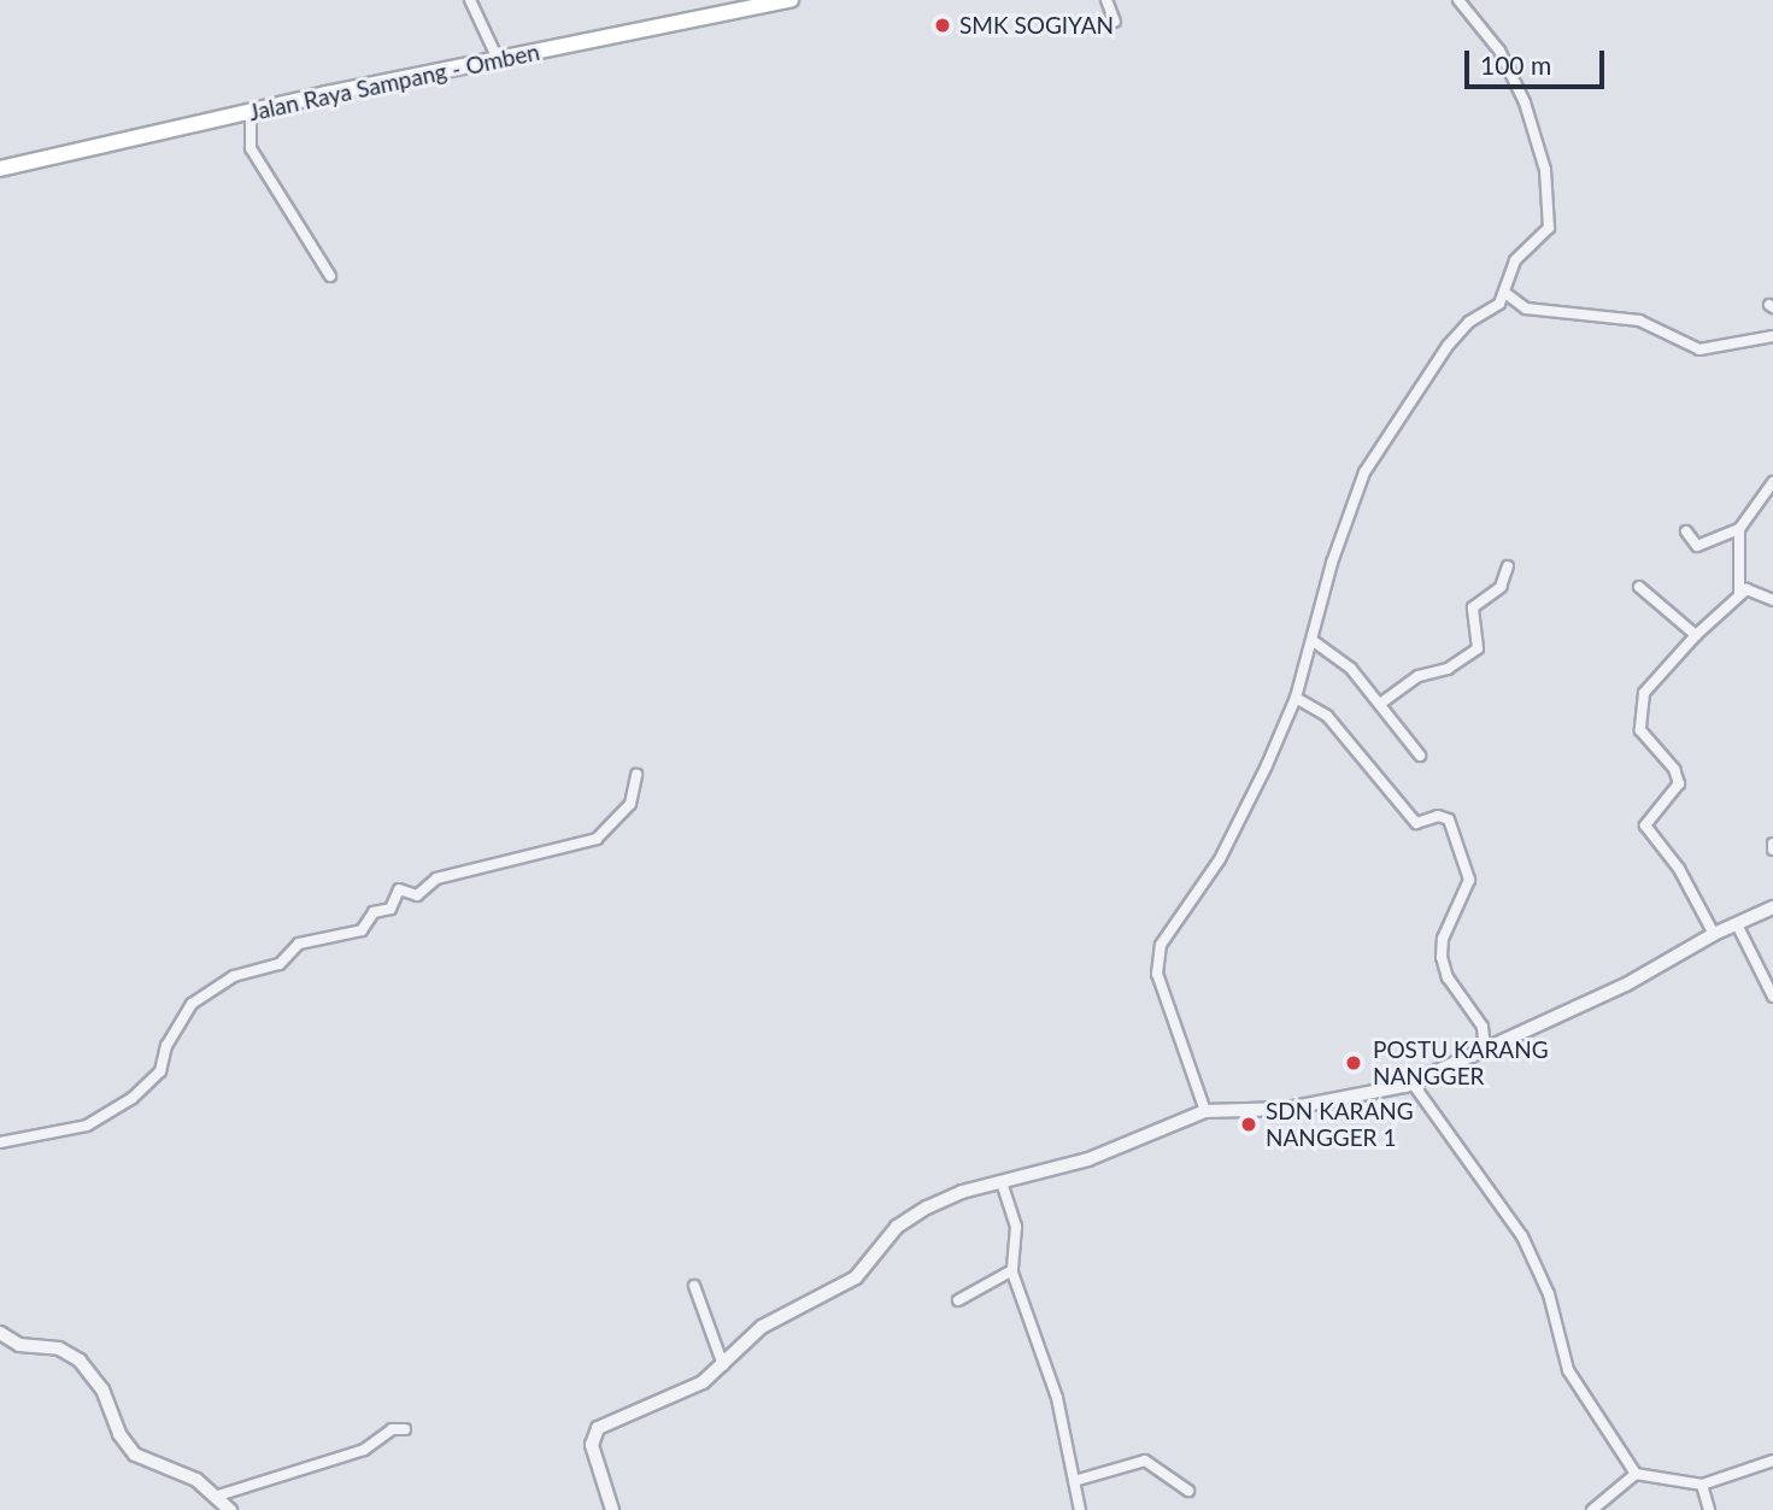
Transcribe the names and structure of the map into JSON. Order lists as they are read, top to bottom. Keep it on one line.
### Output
{"streets":{"main road":["Jalan Raya Sampang - Omben"]},"places":["SMK SOGIYAN","POSTU KARANG NANGGER","SDN KARANG NANGGER 1"],"scale_bar":"100 m"}
